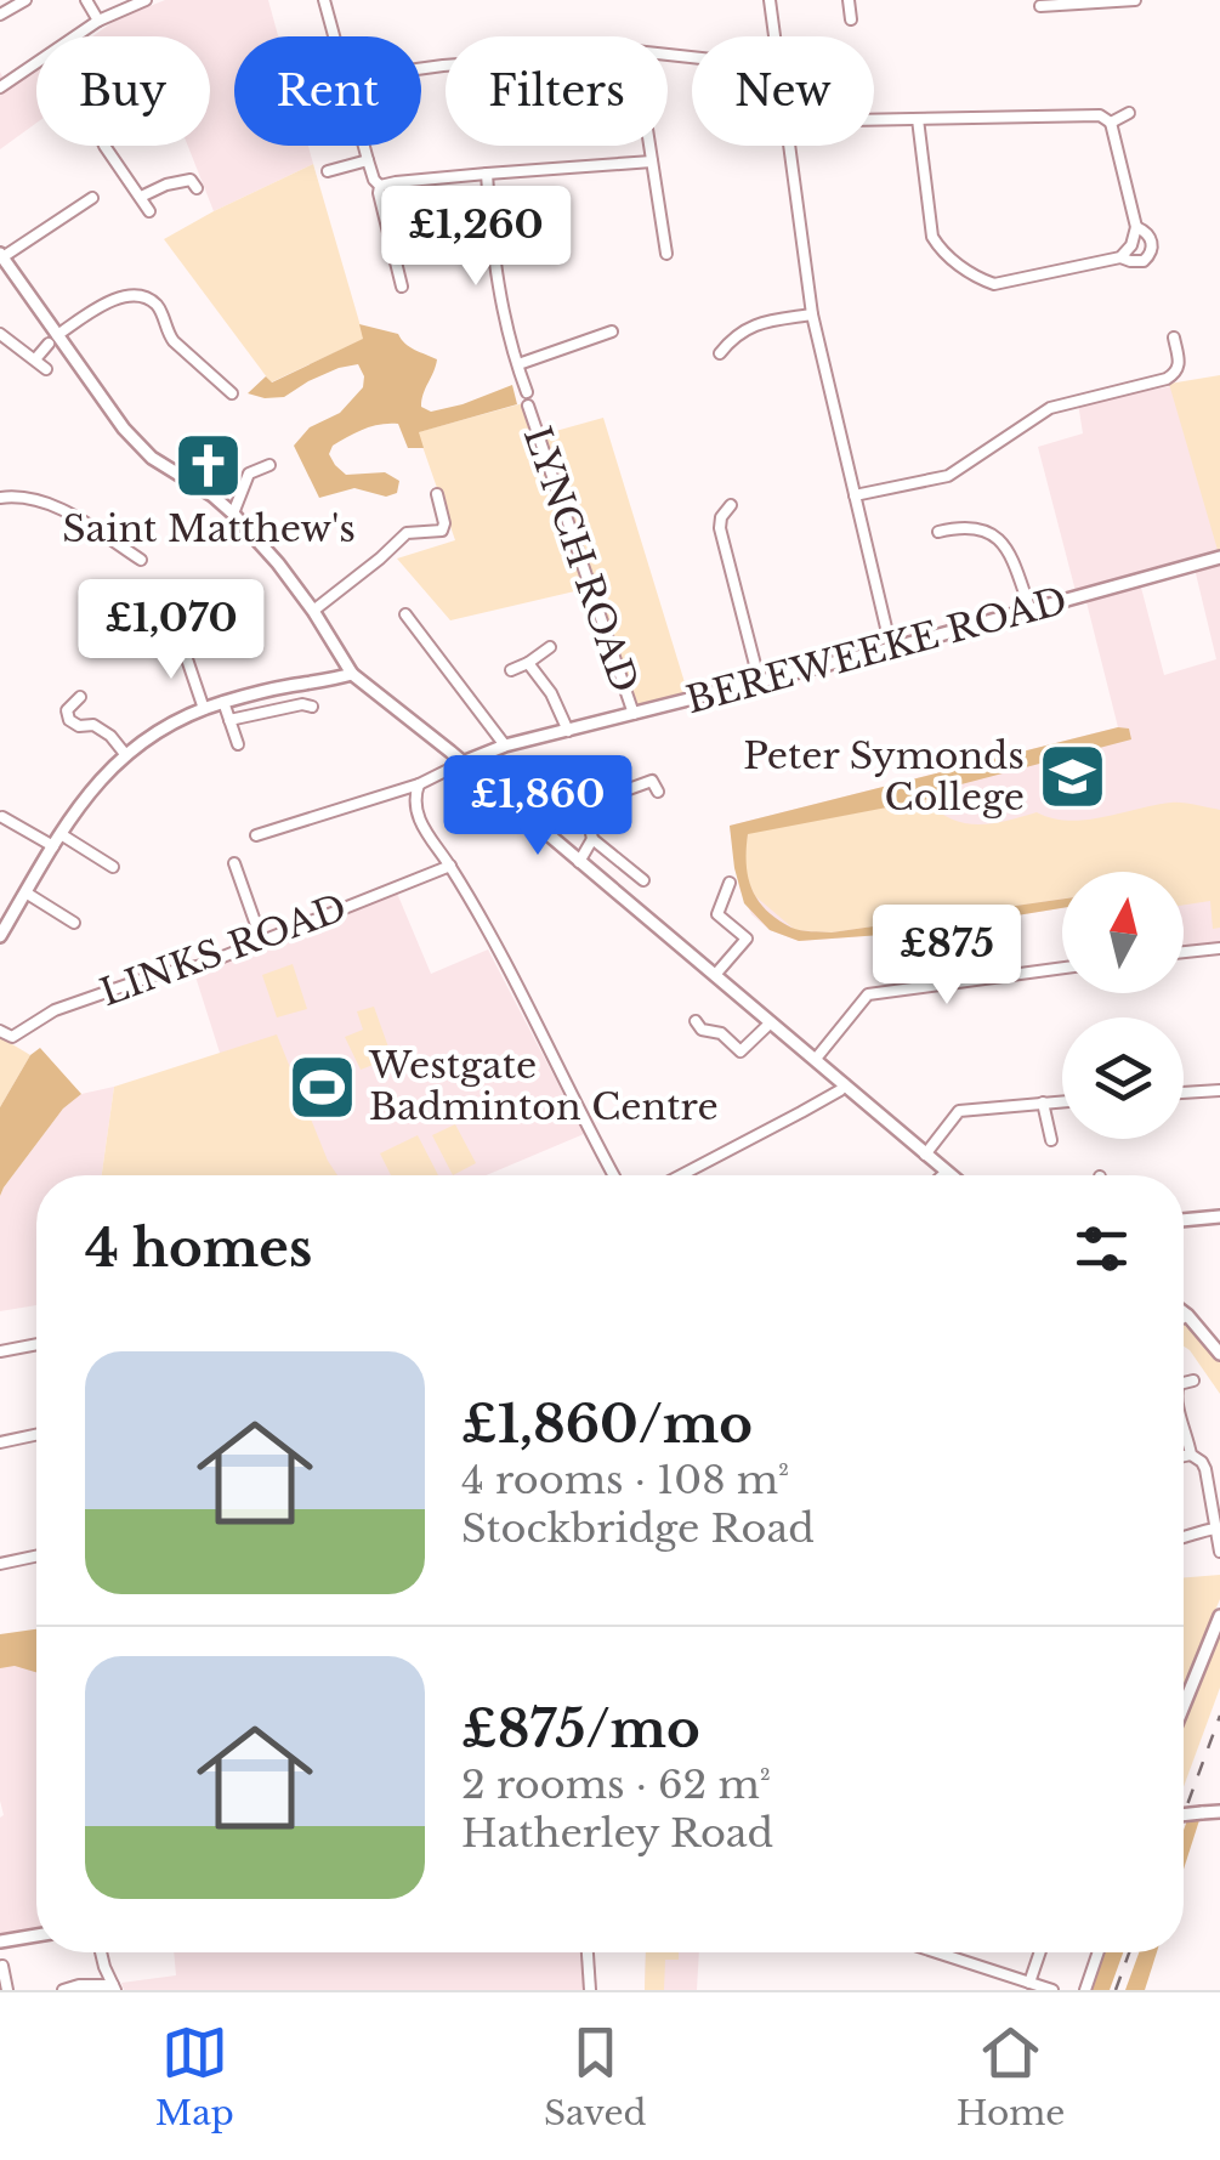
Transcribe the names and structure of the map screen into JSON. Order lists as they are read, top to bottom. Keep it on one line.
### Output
{"streets":{"main road":["BEREWEEKE ROAD"],"street":["LYNCH ROAD","LINKS ROAD"]},"crossings":[["LYNCH ROAD","BEREWEEKE ROAD"]],"places":{"church":["Saint Matthew's"],"school or university":["Peter Symonds College"],"sports":["Westgate Badminton Centre"]},"north":"top","page":{"chip":["Buy","Rent","Filters","New"],"price":["£1,260","£1,070","£1,860","£875"],"heading":"4 homes","list":[{"name":"£1,860/mo","note":"4 rooms · 108 m² · Stockbridge Road"},{"name":"£875/mo","note":"2 rooms · 62 m² · Hatherley Road"}],"tabs":["Map","Saved","Home"]}}
